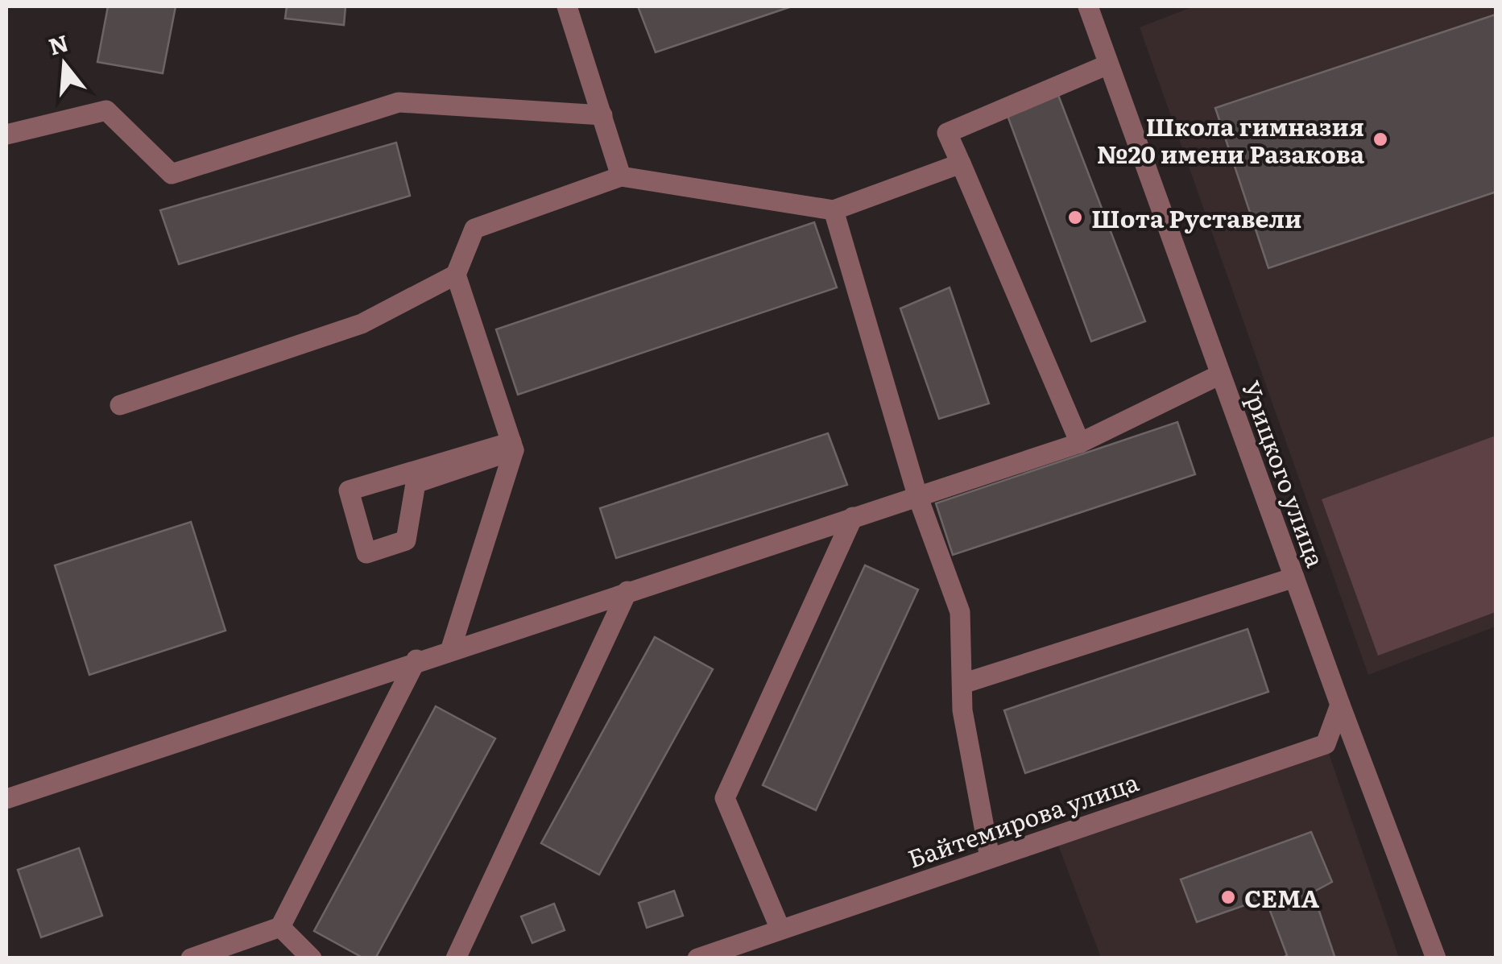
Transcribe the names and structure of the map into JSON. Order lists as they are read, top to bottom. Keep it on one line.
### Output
{"streets":{"street":["Урицкого улица","Байтемирова улица"]},"crossings":[["Урицкого улица","Байтемирова улица"]],"places":["Школа гимназия №20 имени Разакова","Шота Руставели","СЕМА"],"north":"top"}
